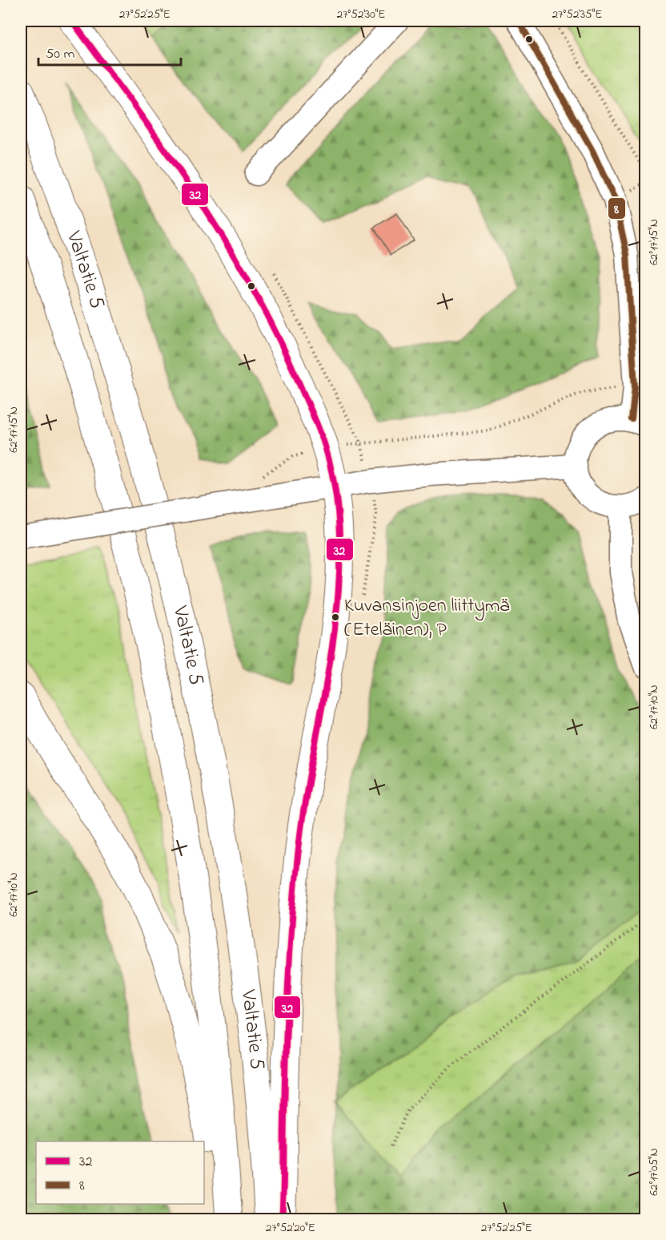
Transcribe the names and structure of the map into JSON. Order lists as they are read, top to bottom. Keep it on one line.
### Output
{"streets":{"highway":["Valtatie 5"]},"places":["Kuvansinjoen liittymä (Eteläinen), P"],"lines":["transit line 32","transit line 8"],"legend":["32","8"],"scale_bar":"50 m","coordinates":["27°52'25\"E","27°52'30\"E","27°52'35\"E","62°17'15\"N","62°17'10\"N","62°17'05\"N","27°52'20\"E"]}
